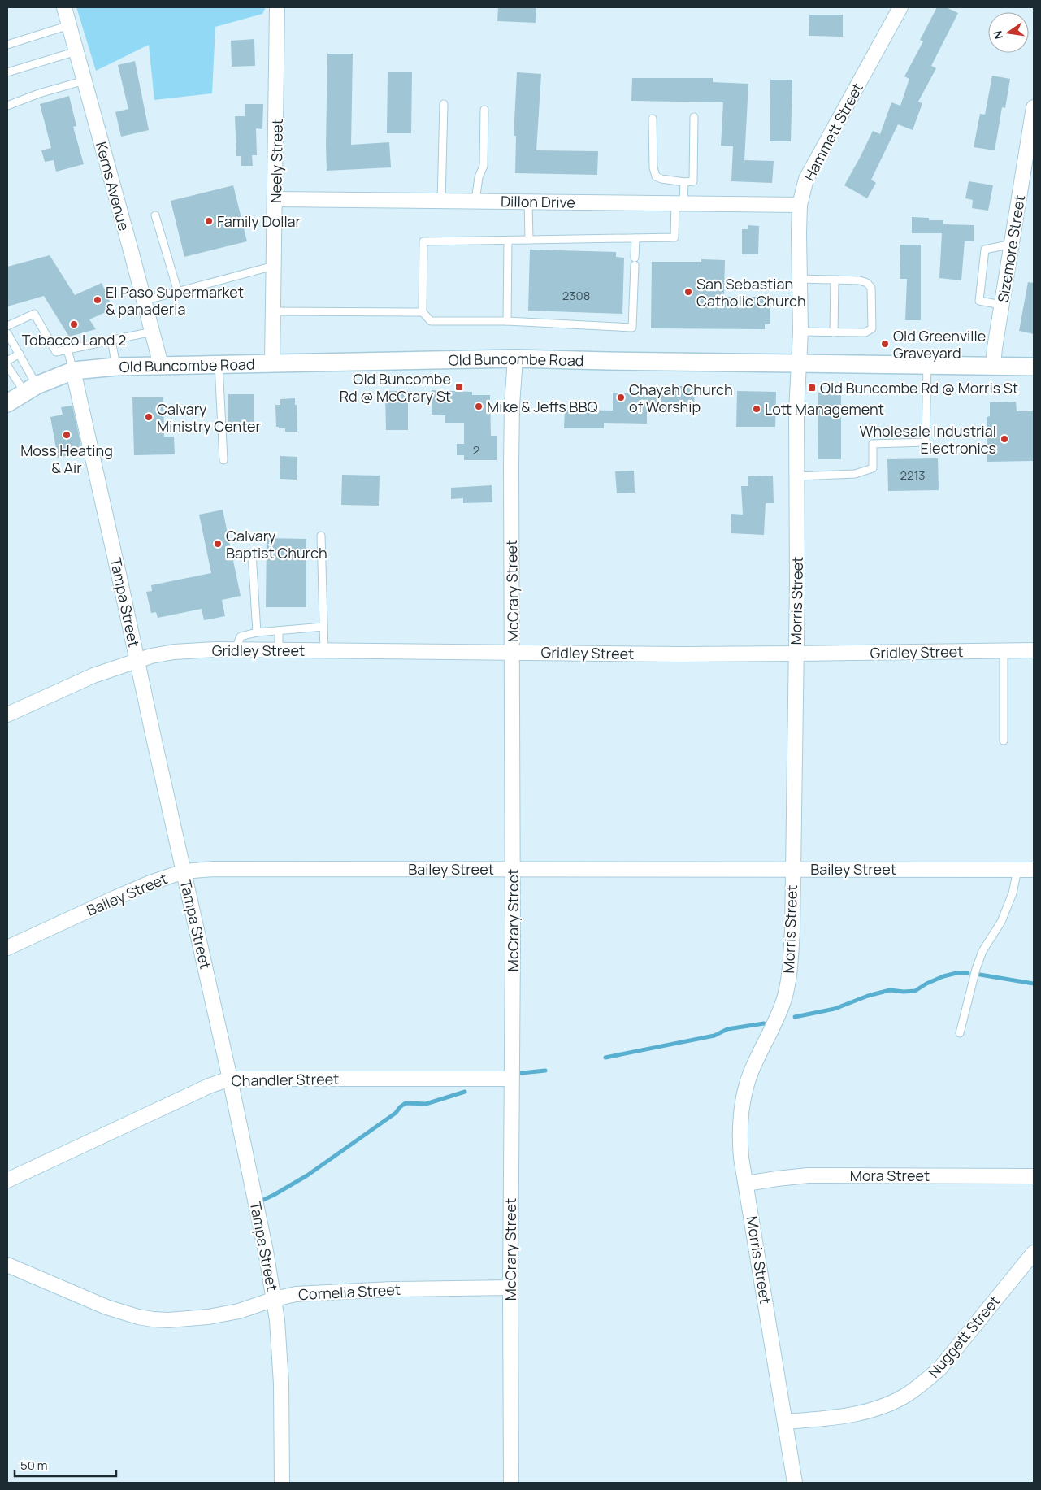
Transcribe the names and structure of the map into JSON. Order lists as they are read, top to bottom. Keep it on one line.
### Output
{"streets":{"street":["Hammett Street","Neely Street","Kerns Avenue","Dillon Drive","Sizemore Street","Old Buncombe Road","McCrary Street","Morris Street","Tampa Street","Gridley Street","Bailey Street","Chandler Street","Mora Street","Cornelia Street","Nuggett Street"]},"crossings":[["Hammett Street","Dillon Drive"],["Hammett Street","Old Buncombe Road"],["Hammett Street","Morris Street"],["Neely Street","Dillon Drive"],["Neely Street","Old Buncombe Road"],["Kerns Avenue","Old Buncombe Road"],["Sizemore Street","Old Buncombe Road"],["Old Buncombe Road","McCrary Street"],["Old Buncombe Road","Morris Street"],["Old Buncombe Road","Tampa Street"],["McCrary Street","Gridley Street"],["McCrary Street","Bailey Street"],["McCrary Street","Chandler Street"],["McCrary Street","Cornelia Street"],["Morris Street","Gridley Street"],["Morris Street","Bailey Street"],["Morris Street","Mora Street"],["Morris Street","Nuggett Street"],["Tampa Street","Gridley Street"],["Tampa Street","Bailey Street"],["Tampa Street","Chandler Street"],["Tampa Street","Cornelia Street"]],"places":{"other":["Family Dollar","San Sebastian Catholic Church","El Paso Supermarket & panaderia","Tobacco Land 2","Old Greenville Graveyard","Chayah Church of Worship","Mike & Jeffs BBQ","Lott Management","Calvary Ministry Center","Moss Heating & Air","Wholesale Industrial Electronics","Calvary Baptist Church"],"transit":["Old Buncombe Rd @ McCrary St","Old Buncombe Rd @ Morris St"]},"house_numbers":["2308","2","2213"],"scale_bar":"50 m","north":"left"}
